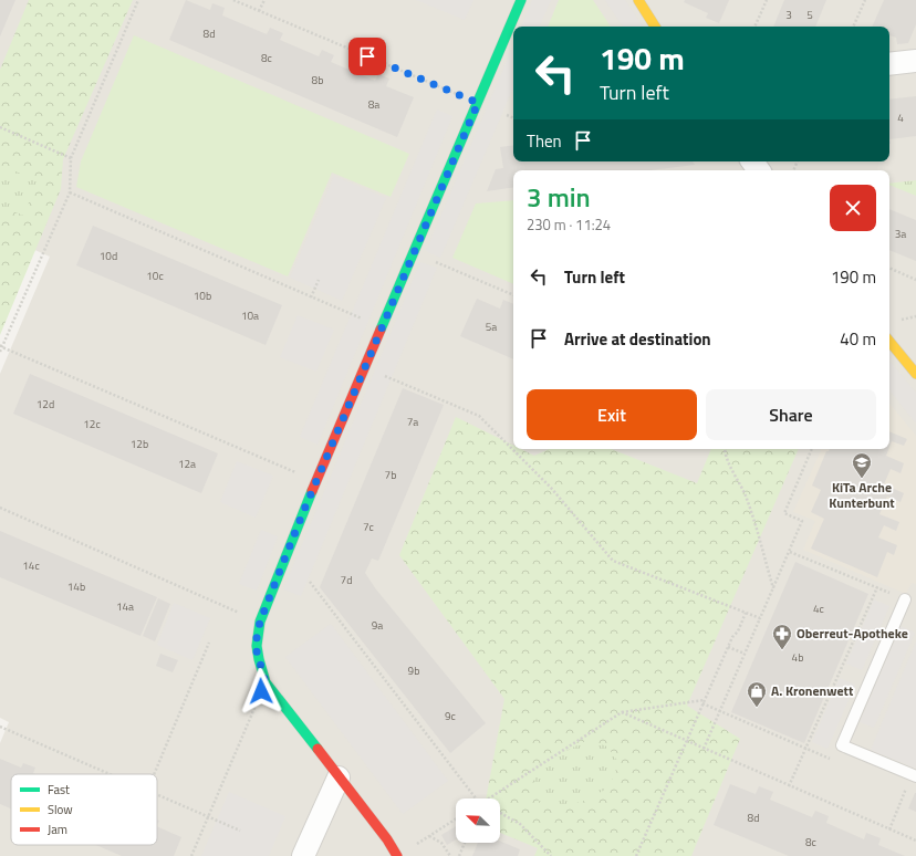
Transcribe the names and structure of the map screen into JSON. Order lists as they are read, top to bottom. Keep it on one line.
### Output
{"places":{"school or university":["KiTa Arche Kunterbunt"],"pharmacy":["Oberreut-Apotheke"],"shop":["A. Kronenwett"]},"house_numbers":["3","5","8d","8c","8b","8a","4","3a","10d","10c","10b","10a","5a","12d","7a","12c","12b","12a","7b","7c","14c","7d","14b","14a","4c","9a","4b","9b","9c","8d","8c"],"legend":["Fast","Slow","Jam"],"north":"top left","page":{"turn":["190 m","Turn left"],"then":"Then","heading":["3 min","230 m · 11:24"],"list":[{"name":"Turn left","value":"190 m"},{"name":"Arrive at destination","value":"40 m"}],"buttons":["Exit","Share"]}}
